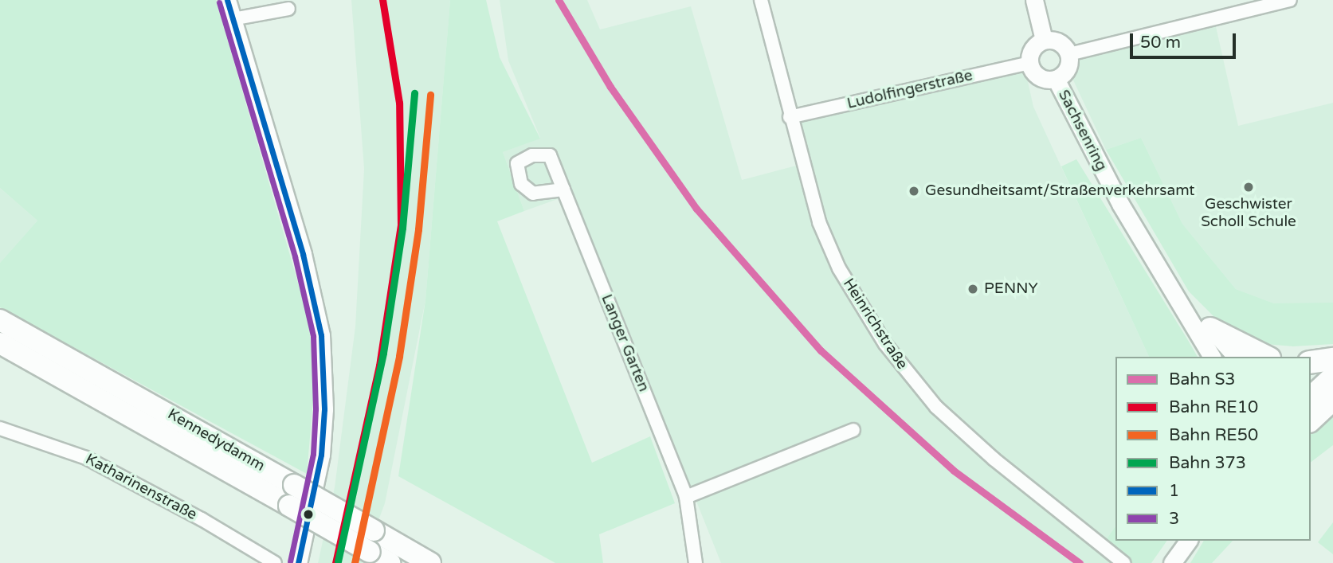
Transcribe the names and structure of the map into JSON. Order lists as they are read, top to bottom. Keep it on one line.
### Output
{"streets":{"main road":["Kennedydamm"],"street":["Ludolfingerstraße","Sachsenring","Heinrichstraße","Langer Garten","Katharinenstraße"]},"crossings":[["Ludolfingerstraße","Sachsenring"],["Ludolfingerstraße","Heinrichstraße"]],"places":["Geschwister Scholl Schule","Gesundheitsamt/Straßenverkehrsamt","PENNY"],"lines":["rail line S3","rail line RE10","transit line 1","transit line 3","rail line 373","rail line RE50"],"legend":["Bahn S3","Bahn RE10","Bahn RE50","Bahn 373","1","3"],"scale_bar":"50 m"}
